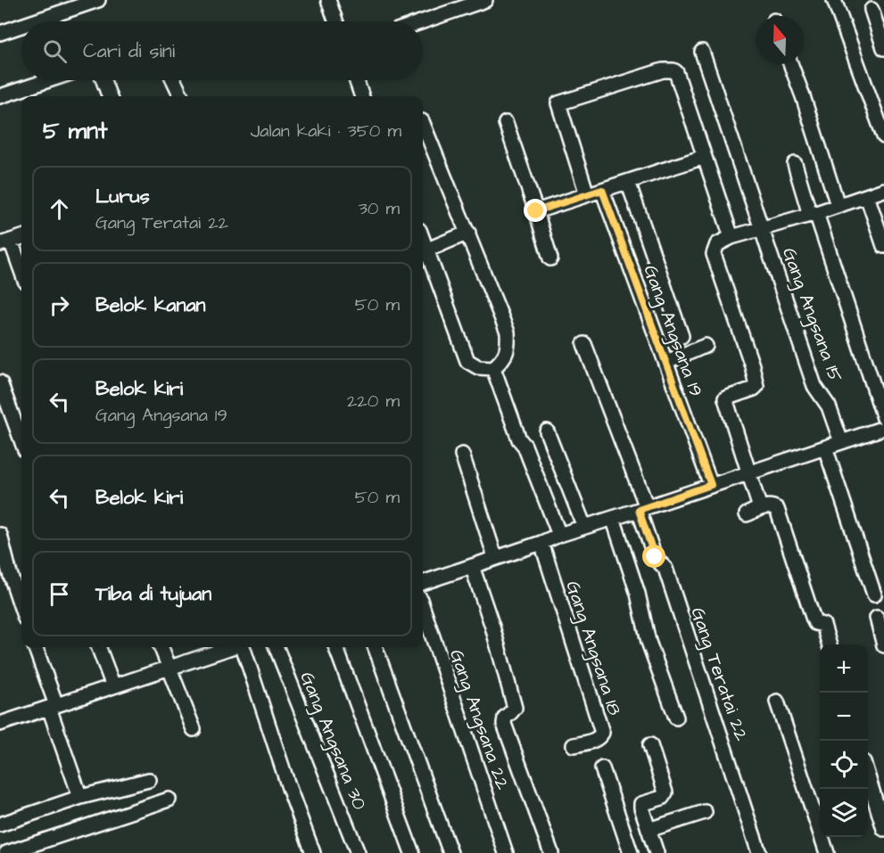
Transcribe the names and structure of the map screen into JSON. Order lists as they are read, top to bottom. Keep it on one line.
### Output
{"streets":{"street":["Gang Angsana 15","Gang Angsana 19","Gang Angsana 18","Gang Teratai 22","Gang Angsana 22","Gang Angsana 30"]},"north":"top","page":{"search":"Cari di sini","heading":["5 mnt","Jalan kaki · 350 m"],"list":[["Lurus","Gang Teratai 22","30 m"],["Belok kanan","50 m"],["Belok kiri","Gang Angsana 19","220 m"],["Belok kiri","50 m"],"Tiba di tujuan"],"map_buttons":["+","−"]}}
